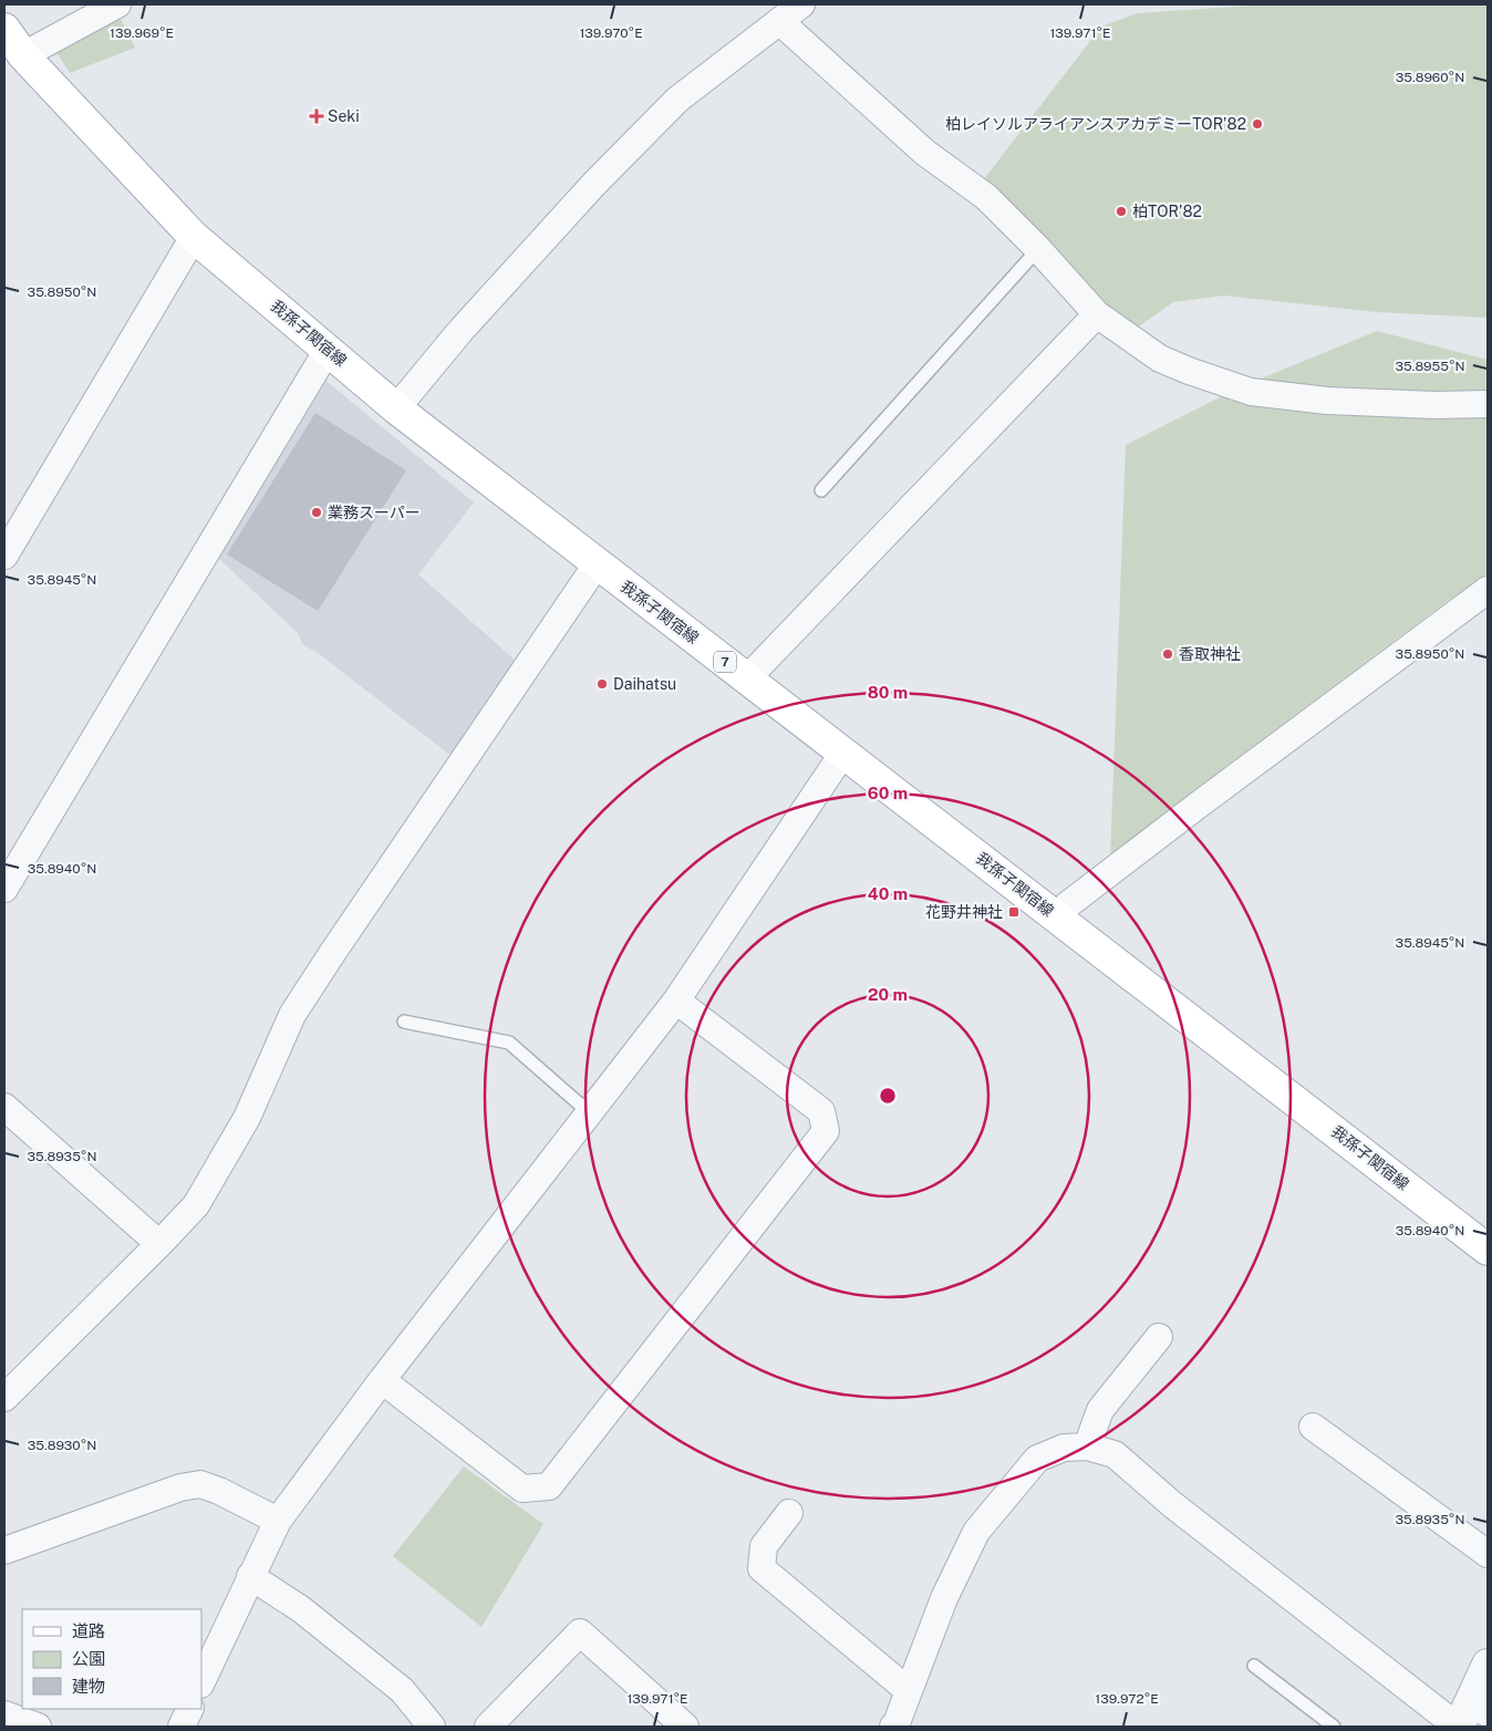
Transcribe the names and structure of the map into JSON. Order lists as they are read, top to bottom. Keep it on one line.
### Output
{"streets":{"main road":["我孫子関宿線","7"]},"places":{"health":["Seki"],"other":["柏レイソルアライアンスアカデミーTOR'82","柏TOR'82","業務スーパー","香取神社","Daihatsu"],"transit":["花野井神社"]},"legend":["道路","公園","建物"],"coordinates":["139.969°E","139.970°E","139.971°E","35.8960°N","35.8950°N","35.8955°N","35.8945°N","35.8940°N","35.8935°N","35.8930°N","139.972°E"],"rings":["80 m","60 m","40 m","20 m"]}
